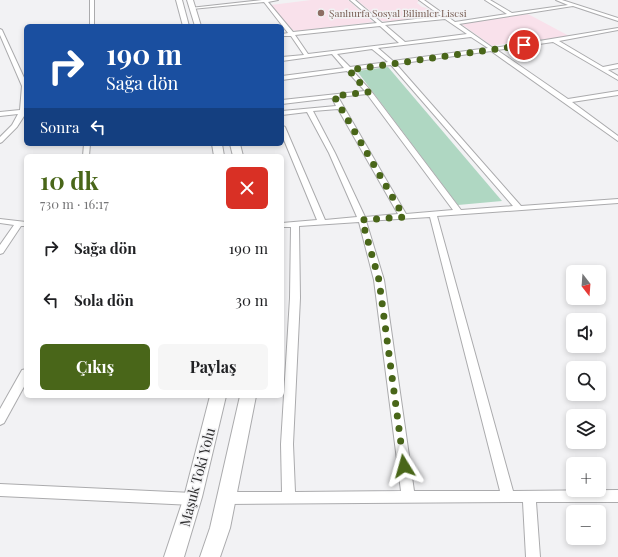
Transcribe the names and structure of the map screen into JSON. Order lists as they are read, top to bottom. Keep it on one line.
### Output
{"streets":{"main road":["Maşuk Toki Yolu"]},"places":["Şanlıurfa Sosyal Bilimler Lisesi"],"north":"bottom","page":{"turn":["190 m","Sağa dön"],"then":"Sonra","heading":["10 dk","730 m · 16:17"],"list":[{"name":"Sağa dön","value":"190 m"},{"name":"Sola dön","value":"30 m"}],"map_buttons":["+","−"],"buttons":["Çıkış","Paylaş"]}}
